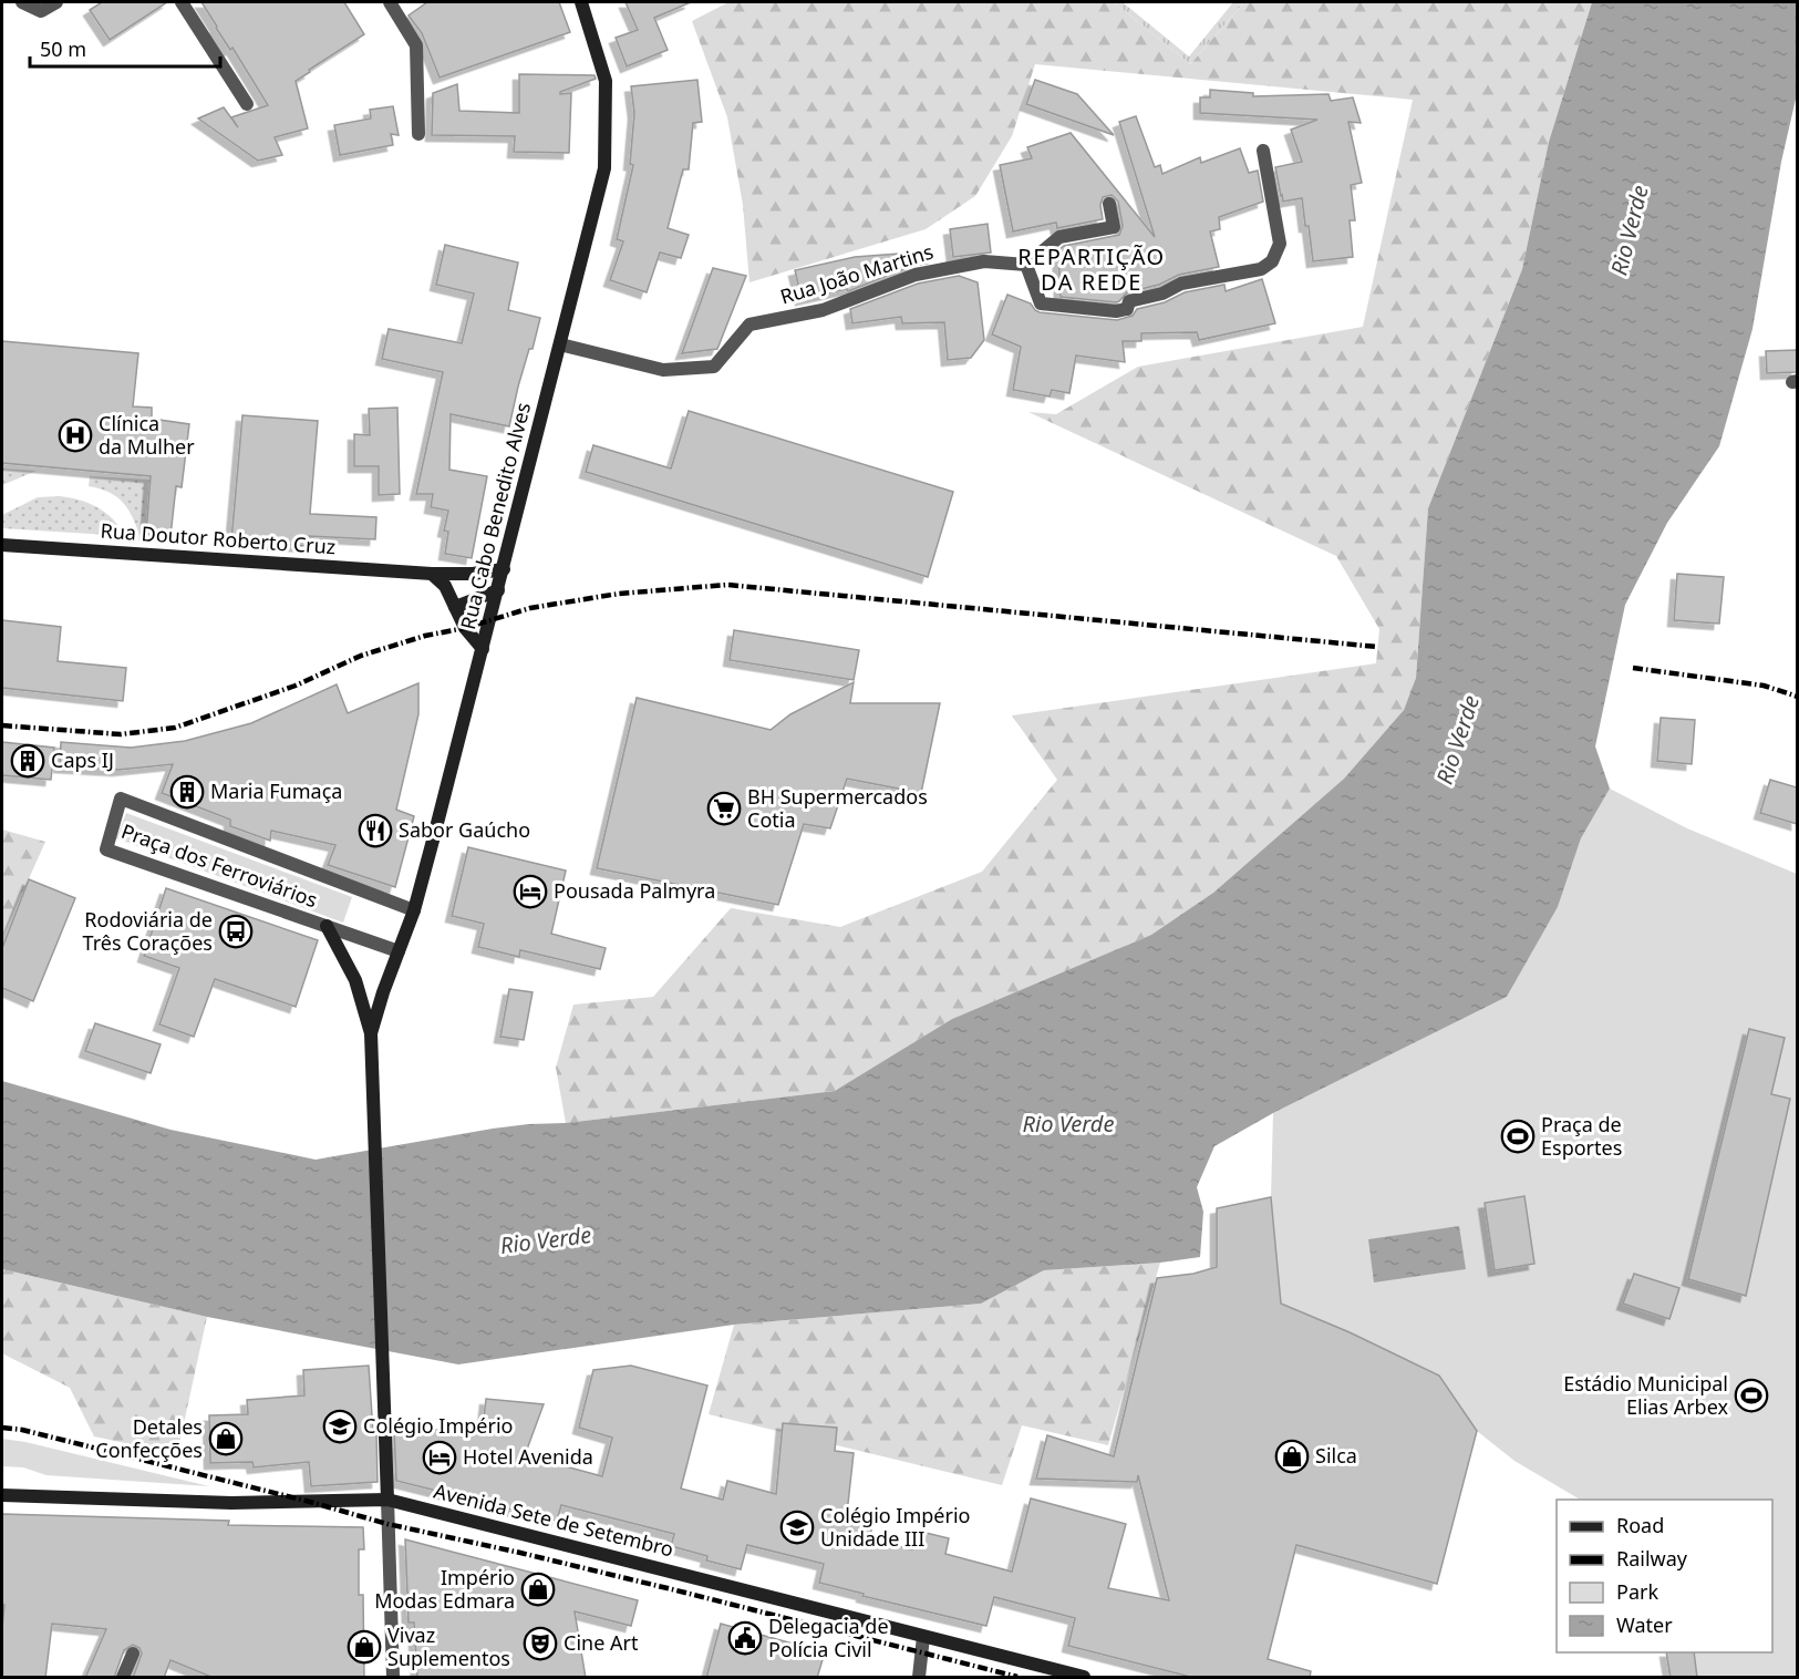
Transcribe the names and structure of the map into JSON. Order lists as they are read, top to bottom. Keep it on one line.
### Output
{"streets":{"main road":["Rua Cabo Benedito Alves","Rua Doutor Roberto Cruz","Avenida Sete de Setembro"],"street":["Rua João Martins","Praça dos Ferroviários"]},"crossings":[["Rua João Martins","Rua Cabo Benedito Alves"],["Rua Cabo Benedito Alves","Rua Doutor Roberto Cruz"],["Rua Cabo Benedito Alves","Praça dos Ferroviários"]],"districts":["REPARTIÇÃO DA REDE"],"water":["Rio Verde"],"places":{"hospital":["Clínica da Mulher"],"building":["Caps IJ","Maria Fumaça"],"supermarket":["BH Supermercados Cotia"],"restaurant":["Sabor Gaúcho"],"hotel":["Pousada Palmyra","Hotel Avenida"],"bus stop":["Rodoviária de Três Corações"],"sports":["Praça de Esportes","Estádio Municipal Elias Arbex"],"school or university":["Colégio Império","Colégio Império Unidade III"],"shop":["Detales Confecções","Silca","Império Modas Edmara","Vivaz Suplementos"],"public building":["Delegacia de Polícia Civil"],"theatre":["Cine Art"]},"legend":["Road","Railway","Park","Water"],"scale_bar":"50 m"}
